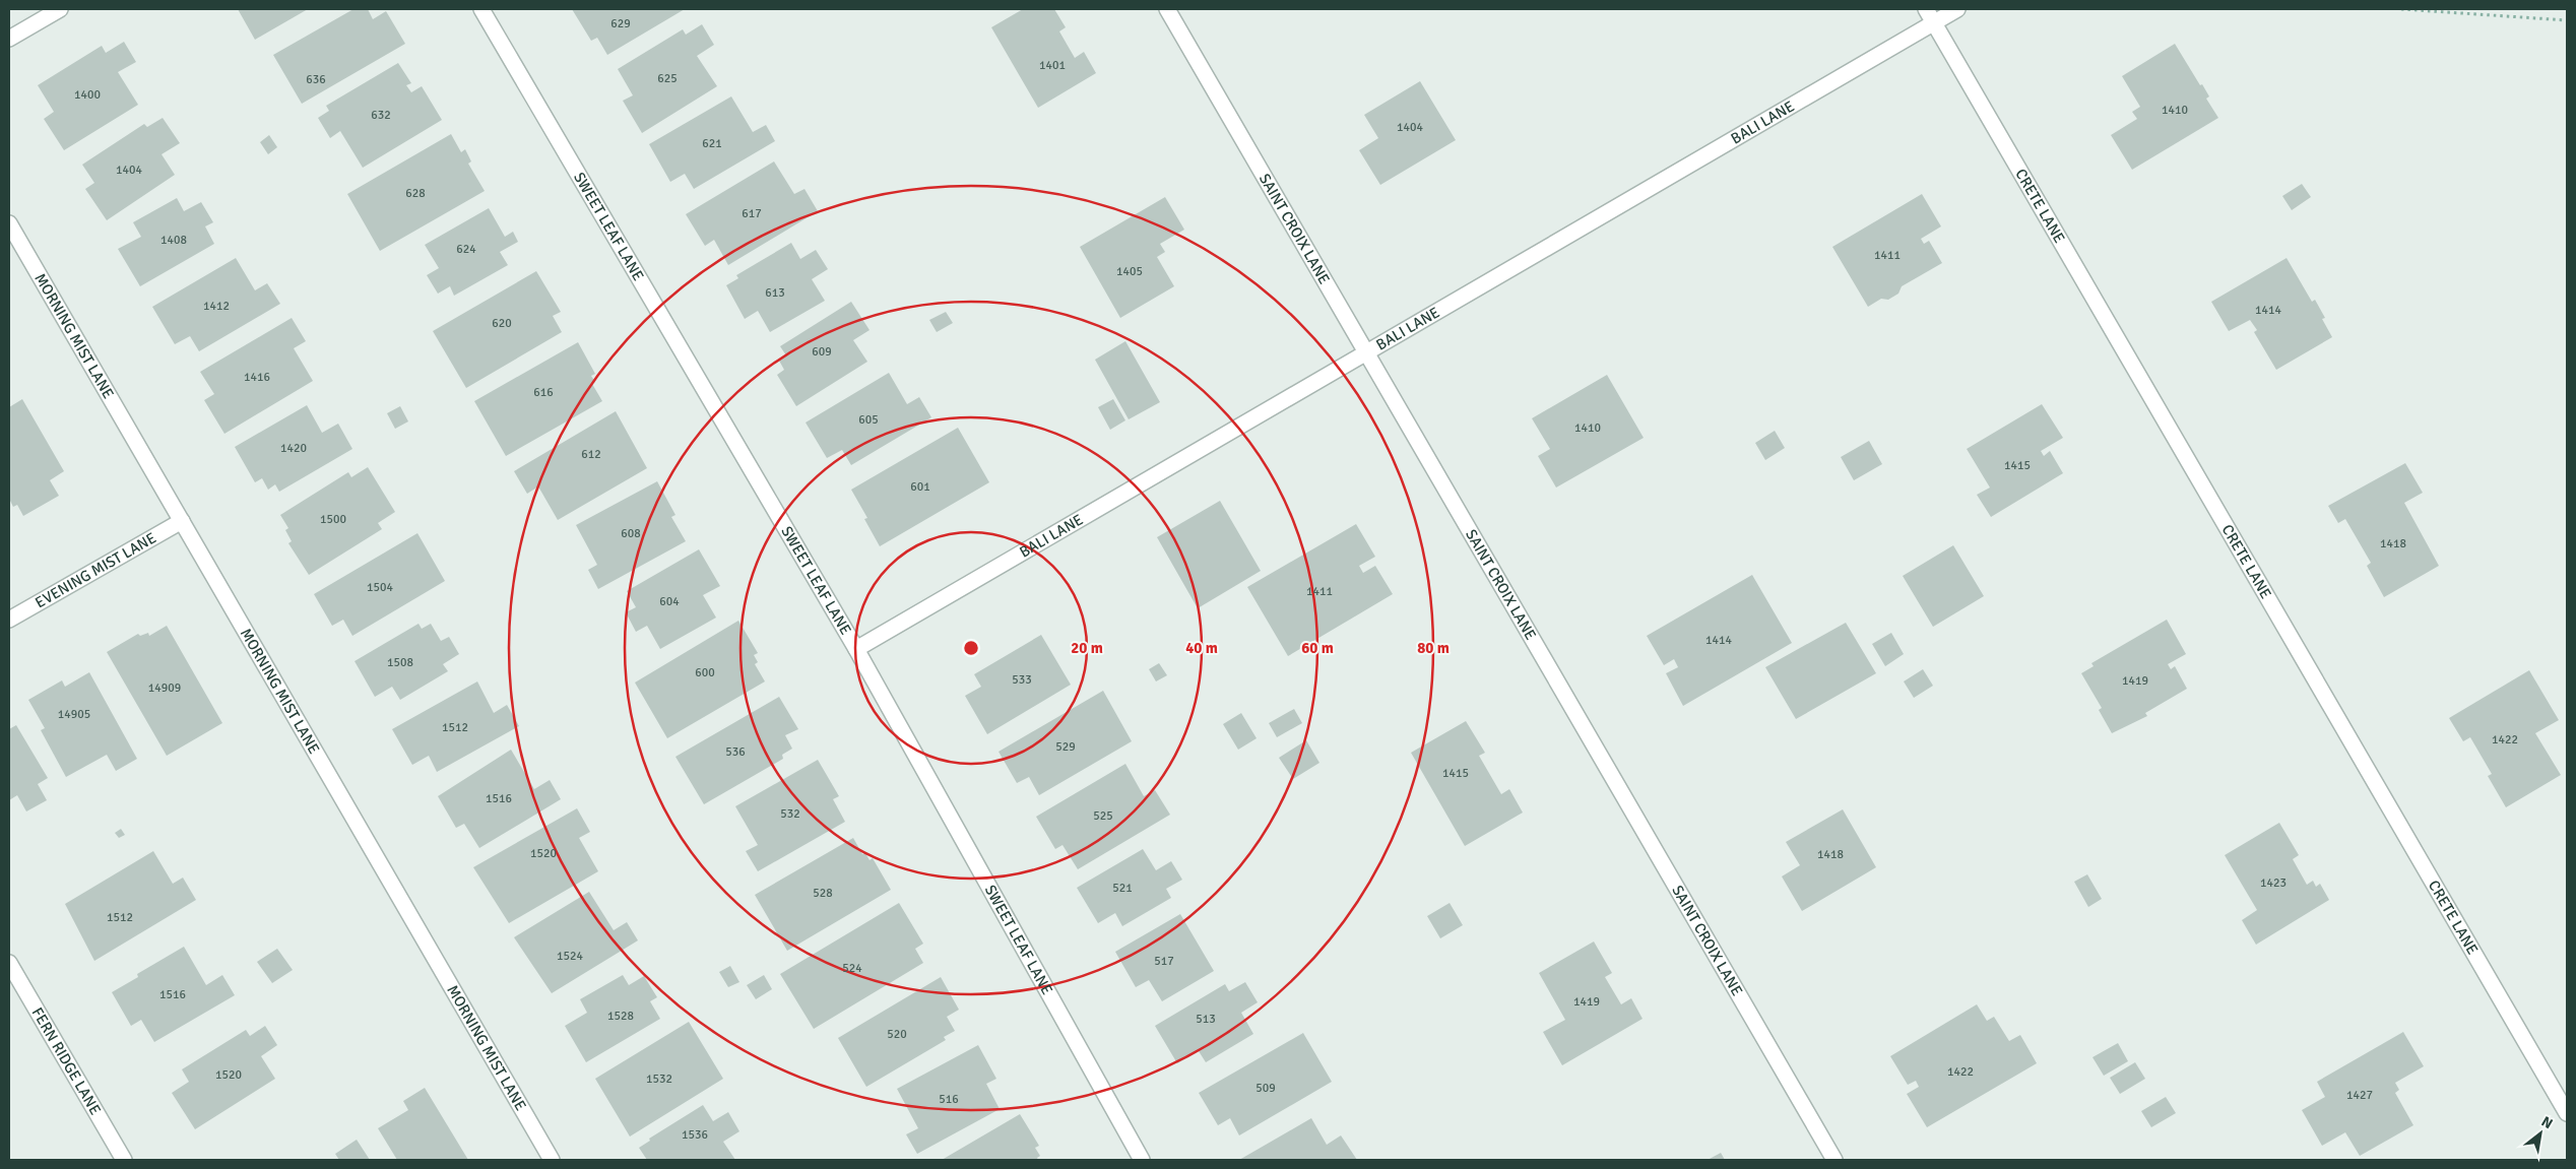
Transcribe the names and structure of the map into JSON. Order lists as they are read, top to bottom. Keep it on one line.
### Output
{"streets":{"street":["BALI LANE","CRETE LANE","SWEET LEAF LANE","SAINT CROIX LANE","MORNING MIST LANE","EVENING MIST LANE","FERN RIDGE LANE"]},"crossings":[["BALI LANE","CRETE LANE"],["BALI LANE","SWEET LEAF LANE"],["BALI LANE","SAINT CROIX LANE"],["MORNING MIST LANE","EVENING MIST LANE"]],"house_numbers":["629","1401","625","636","1400","1410","632","1404","621","1404","628","617","1408","624","1411","1405","613","1412","1414","620","609","1416","616","605","1410","1420","612","1415","601","1500","608","1418","1504","1411","604","1414","1508","600","533","1419","14909","14905","1512","1422","529","536","1415","1516","532","525","1520","1418","1423","521","528","1512","1524","517","524","1516","1419","1528","513","520","1422","1520","1532","509","1427","516","1536"],"north":"top right","rings":["20 m","40 m","60 m","80 m"]}
